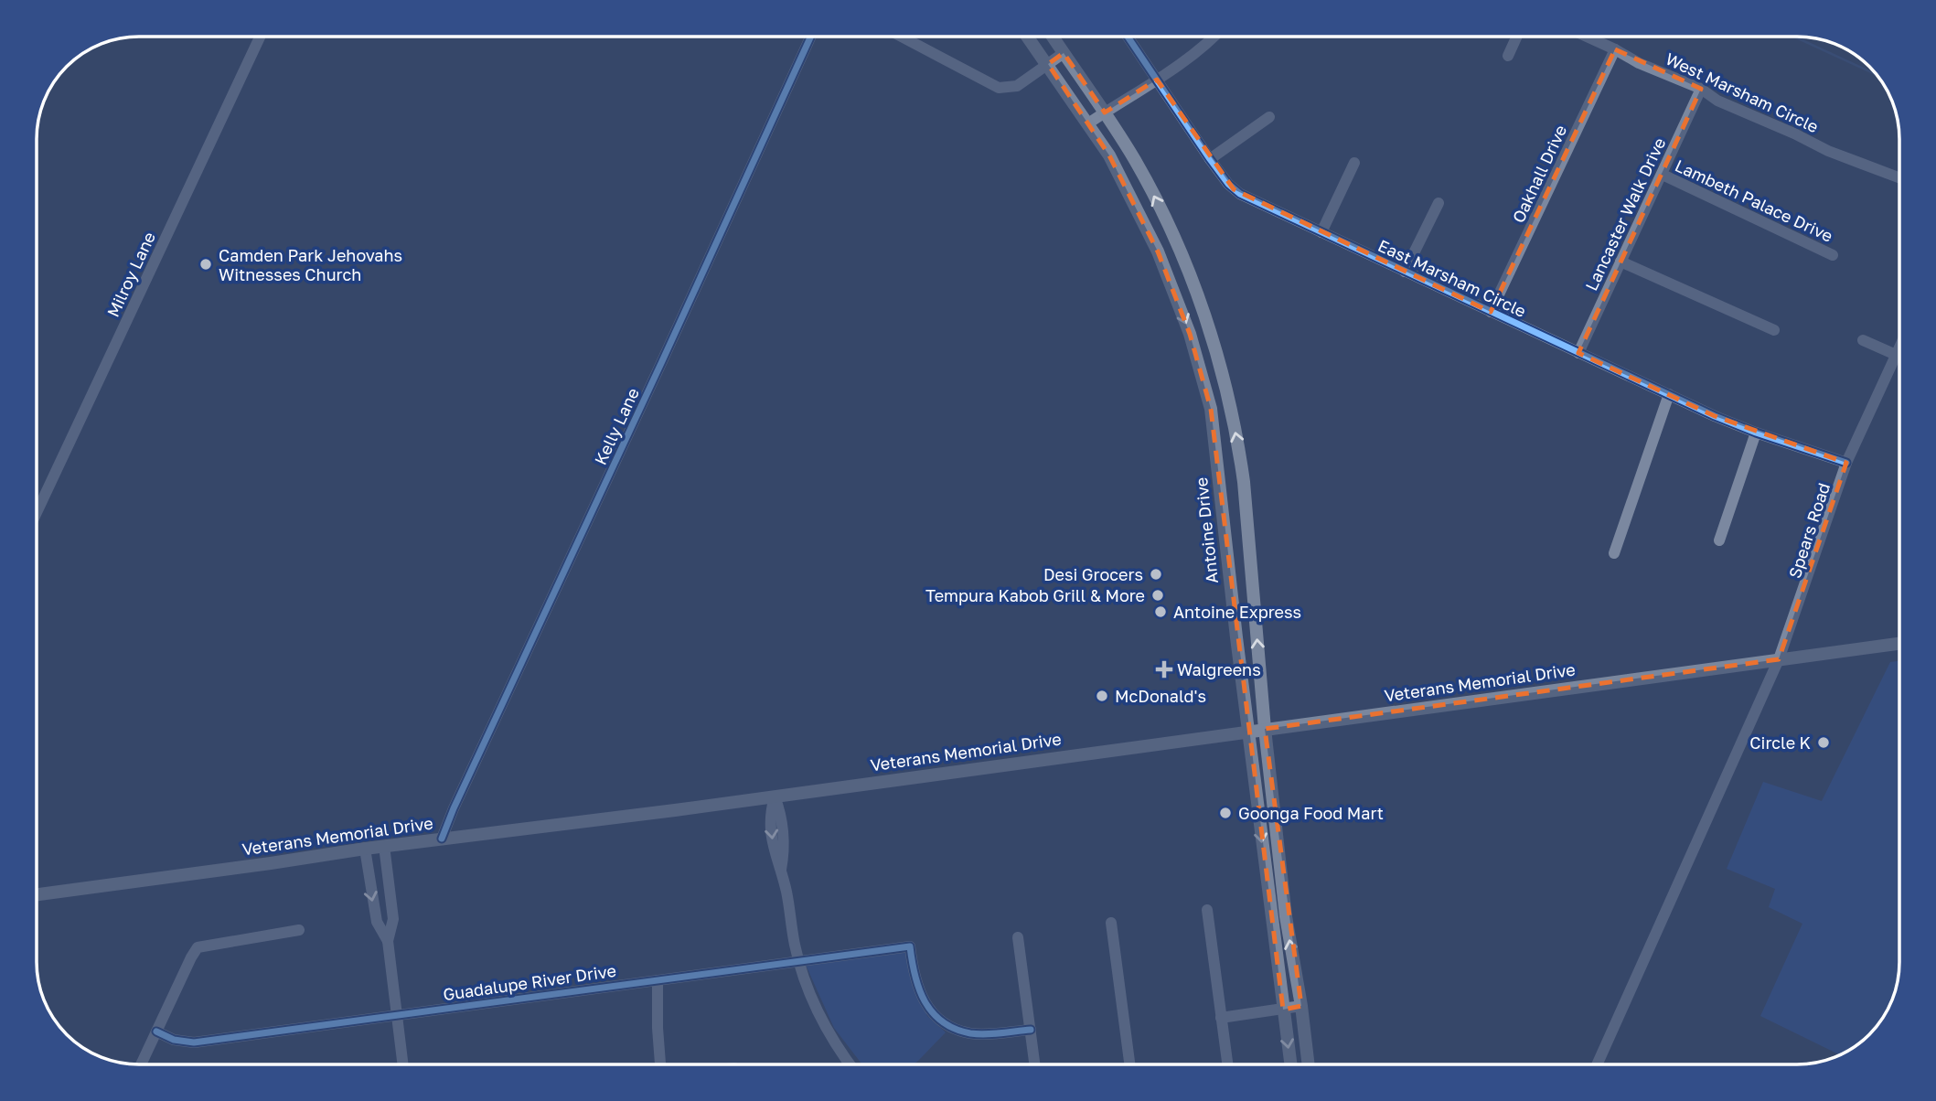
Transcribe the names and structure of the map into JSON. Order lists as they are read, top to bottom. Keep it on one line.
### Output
{"streets":{"main road":["Antoine Drive","Veterans Memorial Drive"],"street":["West Marsham Circle","Oakhall Drive","Lambeth Palace Drive","Lancaster Walk Drive","Milroy Lane","East Marsham Circle","Kelly Lane","Spears Road","Guadalupe River Drive"]},"crossings":[["West Marsham Circle","Oakhall Drive"],["West Marsham Circle","Lancaster Walk Drive"],["Oakhall Drive","East Marsham Circle"],["Lambeth Palace Drive","Lancaster Walk Drive"],["Lancaster Walk Drive","East Marsham Circle"],["East Marsham Circle","Spears Road"],["Kelly Lane","Veterans Memorial Drive"],["Antoine Drive","Veterans Memorial Drive"],["Spears Road","Veterans Memorial Drive"]],"places":{"other":["Camden Park Jehovahs Witnesses Church","Desi Grocers","Tempura Kabob Grill & More","Antoine Express","McDonald's","Circle K","Goonga Food Mart"],"health":["Walgreens"]}}
